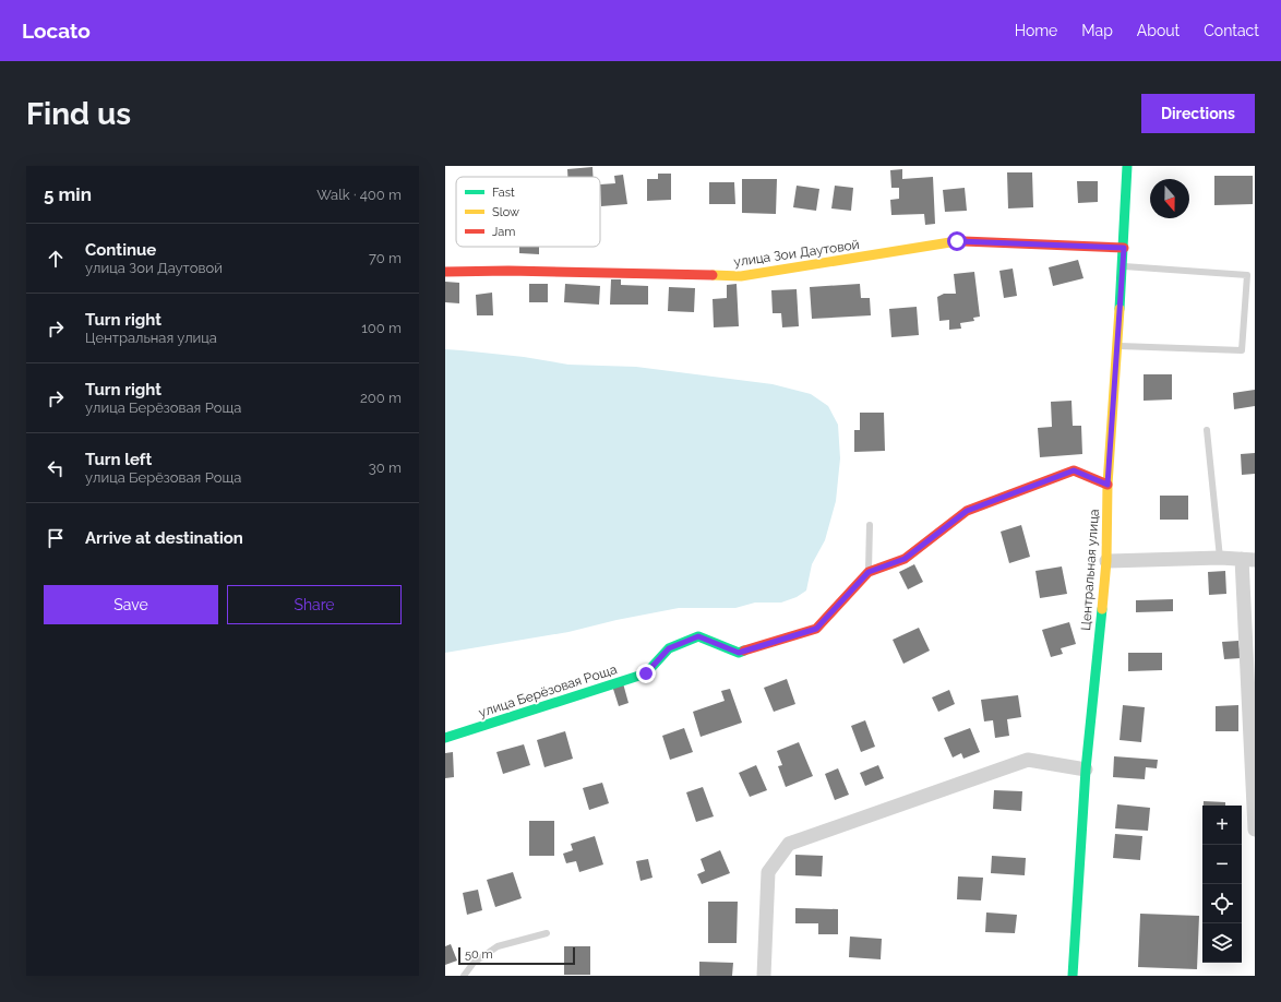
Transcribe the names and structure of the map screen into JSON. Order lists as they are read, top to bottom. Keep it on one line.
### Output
{"streets":{"street":["улица Зои Даутовой","Центральная улица","улица Берёзовая Роща"]},"crossings":[["улица Зои Даутовой","Центральная улица"],["Центральная улица","улица Берёзовая Роща"]],"legend":["Fast","Slow","Jam"],"scale_bar":"50 m","north":"bottom","page":{"header":"Locato","nav":["Home","Map","About","Contact"],"buttons":["Directions",["Save","Share"]],"title":"Find us","heading":["5 min","Walk · 400 m"],"list":[["Continue","улица Зои Даутовой","70 m"],["Turn right","Центральная улица","100 m"],["Turn right","улица Берёзовая Роща","200 m"],["Turn left","улица Берёзовая Роща","30 m"],"Arrive at destination"],"map_buttons":["+","−"],"scale":"50 m"}}
